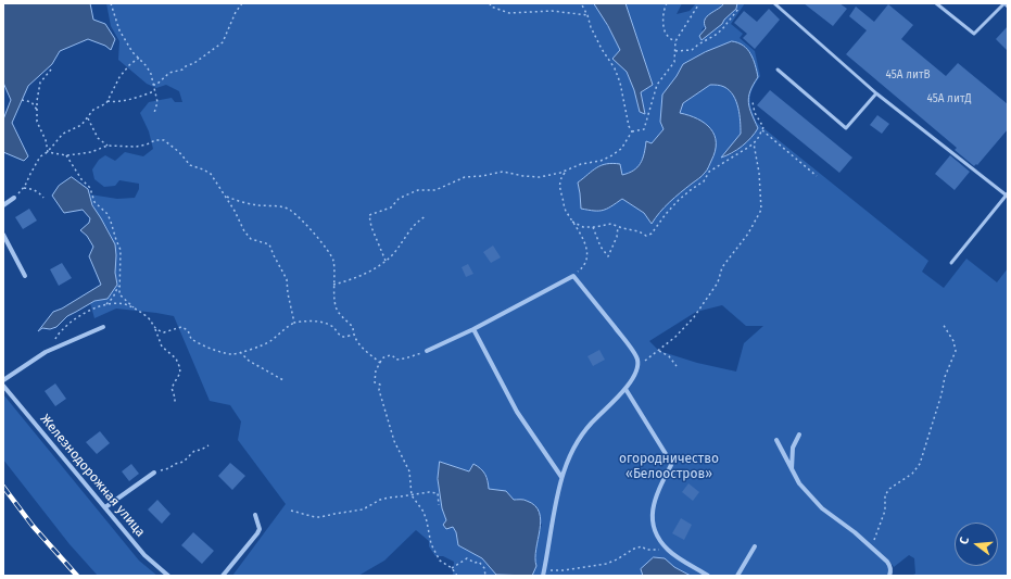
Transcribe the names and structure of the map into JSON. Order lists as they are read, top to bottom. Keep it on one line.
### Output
{"streets":{"street":["Железнодорожная улица"]},"parks":["огородничество «Белоостров»"],"house_numbers":["45А литВ","45А литД"],"north":"left"}
